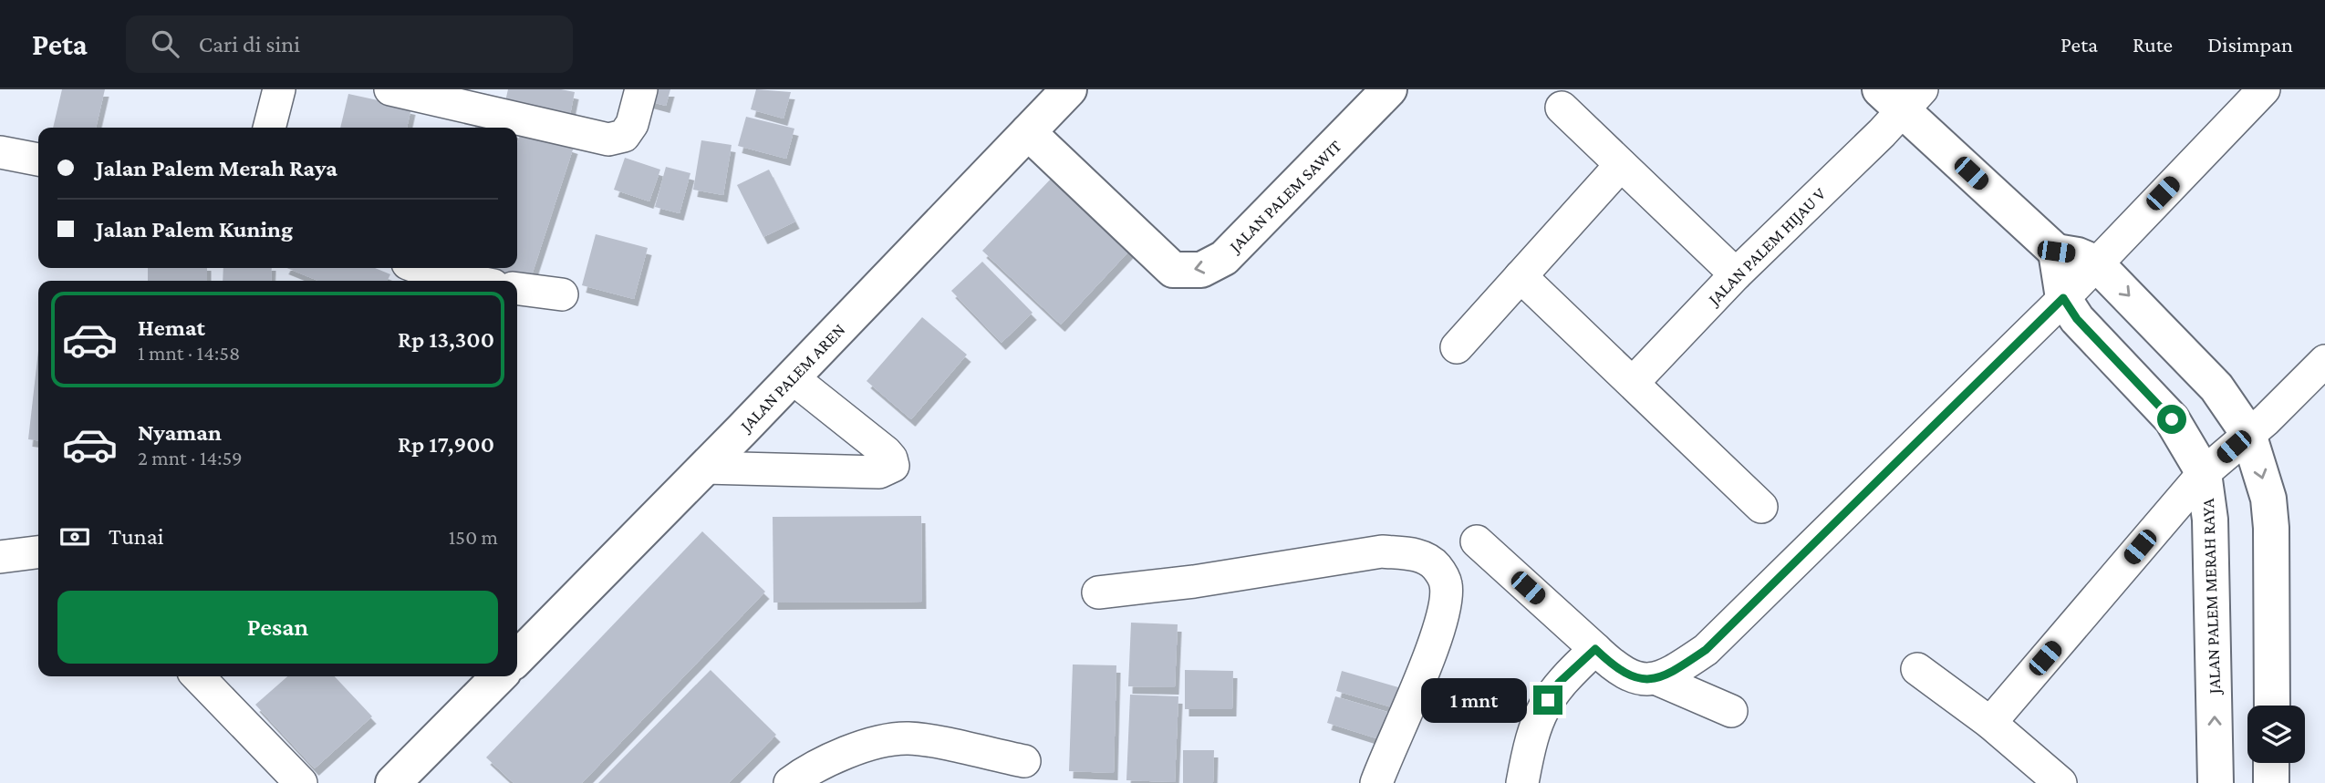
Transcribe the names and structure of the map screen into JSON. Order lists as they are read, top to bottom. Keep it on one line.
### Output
{"streets":{"street":["JALAN PALEM SAWIT","JALAN PALEM HIJAU V","JALAN PALEM AREN","JALAN PALEM MERAH RAYA"]},"crossings":[["JALAN PALEM SAWIT","JALAN PALEM AREN"]],"page":{"header":"Peta","search":"Cari di sini","nav":["Peta","Rute","Disimpan"],"banner":["Jalan Palem Merah Raya","Jalan Palem Kuning"],"list":[{"name":"Hemat","note":"1 mnt · 14:58","value":"Rp 13,300"},{"name":"Nyaman","note":"2 mnt · 14:59","value":"Rp 17,900"}],"pay":["Tunai","150 m"],"buttons":"Pesan","bubble":"1 mnt"}}
